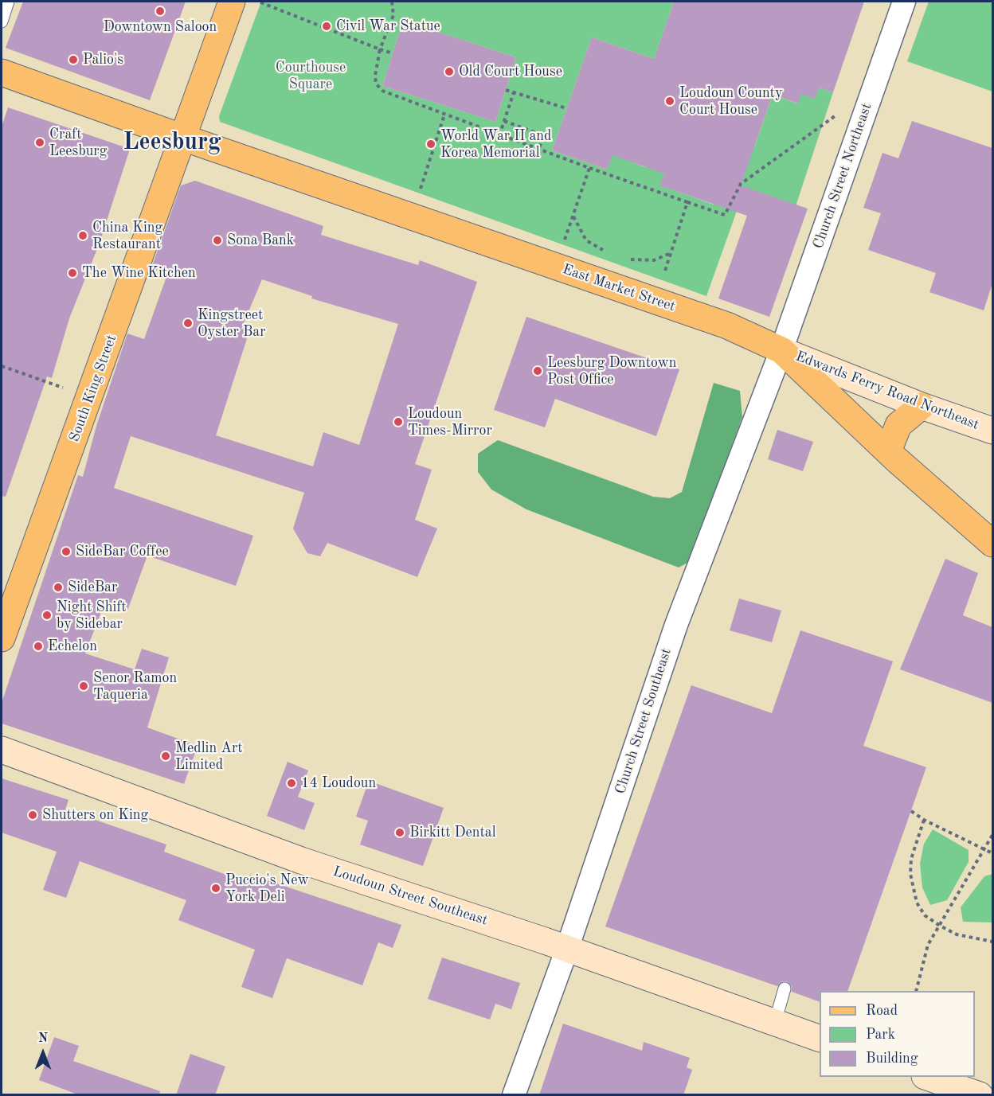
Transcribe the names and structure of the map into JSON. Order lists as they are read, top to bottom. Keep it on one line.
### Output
{"streets":{"main road":["East Market Street","South King Street","Edwards Ferry Road Northeast","Loudoun Street Southeast"],"street":["Church Street Northeast","Church Street Southeast"]},"crossings":[["Church Street Northeast","East Market Street"],["Church Street Northeast","Edwards Ferry Road Northeast"],["Church Street Northeast","Church Street Southeast"],["East Market Street","South King Street"],["East Market Street","Edwards Ferry Road Northeast"],["East Market Street","Church Street Southeast"],["Edwards Ferry Road Northeast","Church Street Southeast"],["Church Street Southeast","Loudoun Street Southeast"]],"districts":["Leesburg"],"parks":["Courthouse Square"],"places":["Downtown Saloon","Civil War Statue","Palio's","Old Court House","Loudoun County Court House","Craft Leesburg","World War II and Korea Memorial","China King Restaurant","Sona Bank","The Wine Kitchen","Kingstreet Oyster Bar","Leesburg Downtown Post Office","Loudoun Times-Mirror","SideBar Coffee","SideBar","Night Shift by Sidebar","Echelon","Senor Ramon Taqueria","Medlin Art Limited","14 Loudoun","Shutters on King","Birkitt Dental","Puccio's New York Deli"],"legend":["Road","Park","Building"],"north":"top"}
